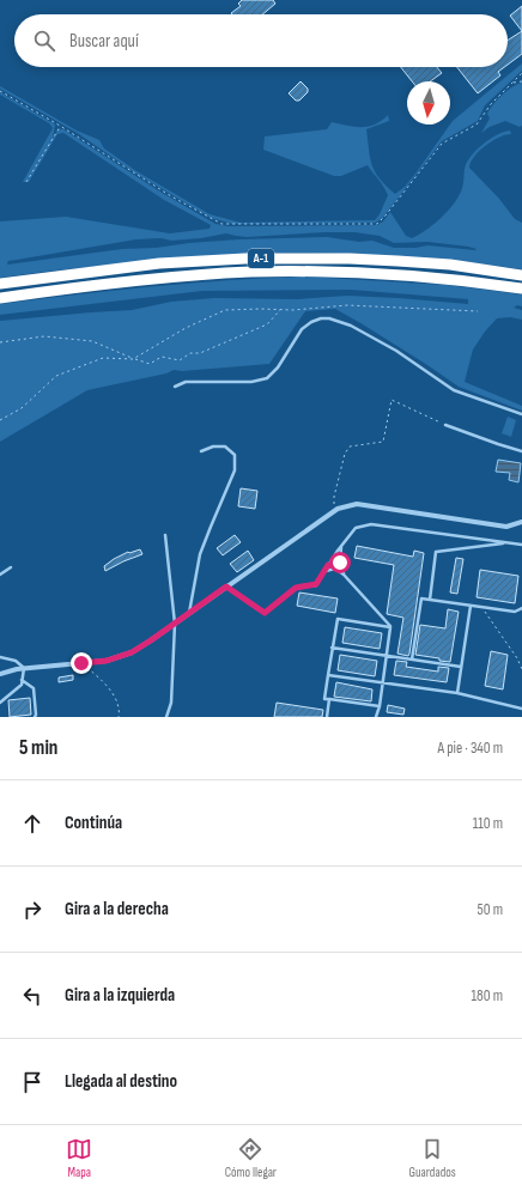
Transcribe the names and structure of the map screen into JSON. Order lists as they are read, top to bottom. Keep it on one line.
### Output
{"streets":{"highway":["A-1"]},"north":"bottom","page":{"search":"Buscar aquí","heading":["5 min","A pie · 340 m"],"list":[["Continúa","110 m"],["Gira a la derecha","50 m"],["Gira a la izquierda","180 m"],"Llegada al destino"],"nav":["Mapa","Cómo llegar","Guardados"]}}
